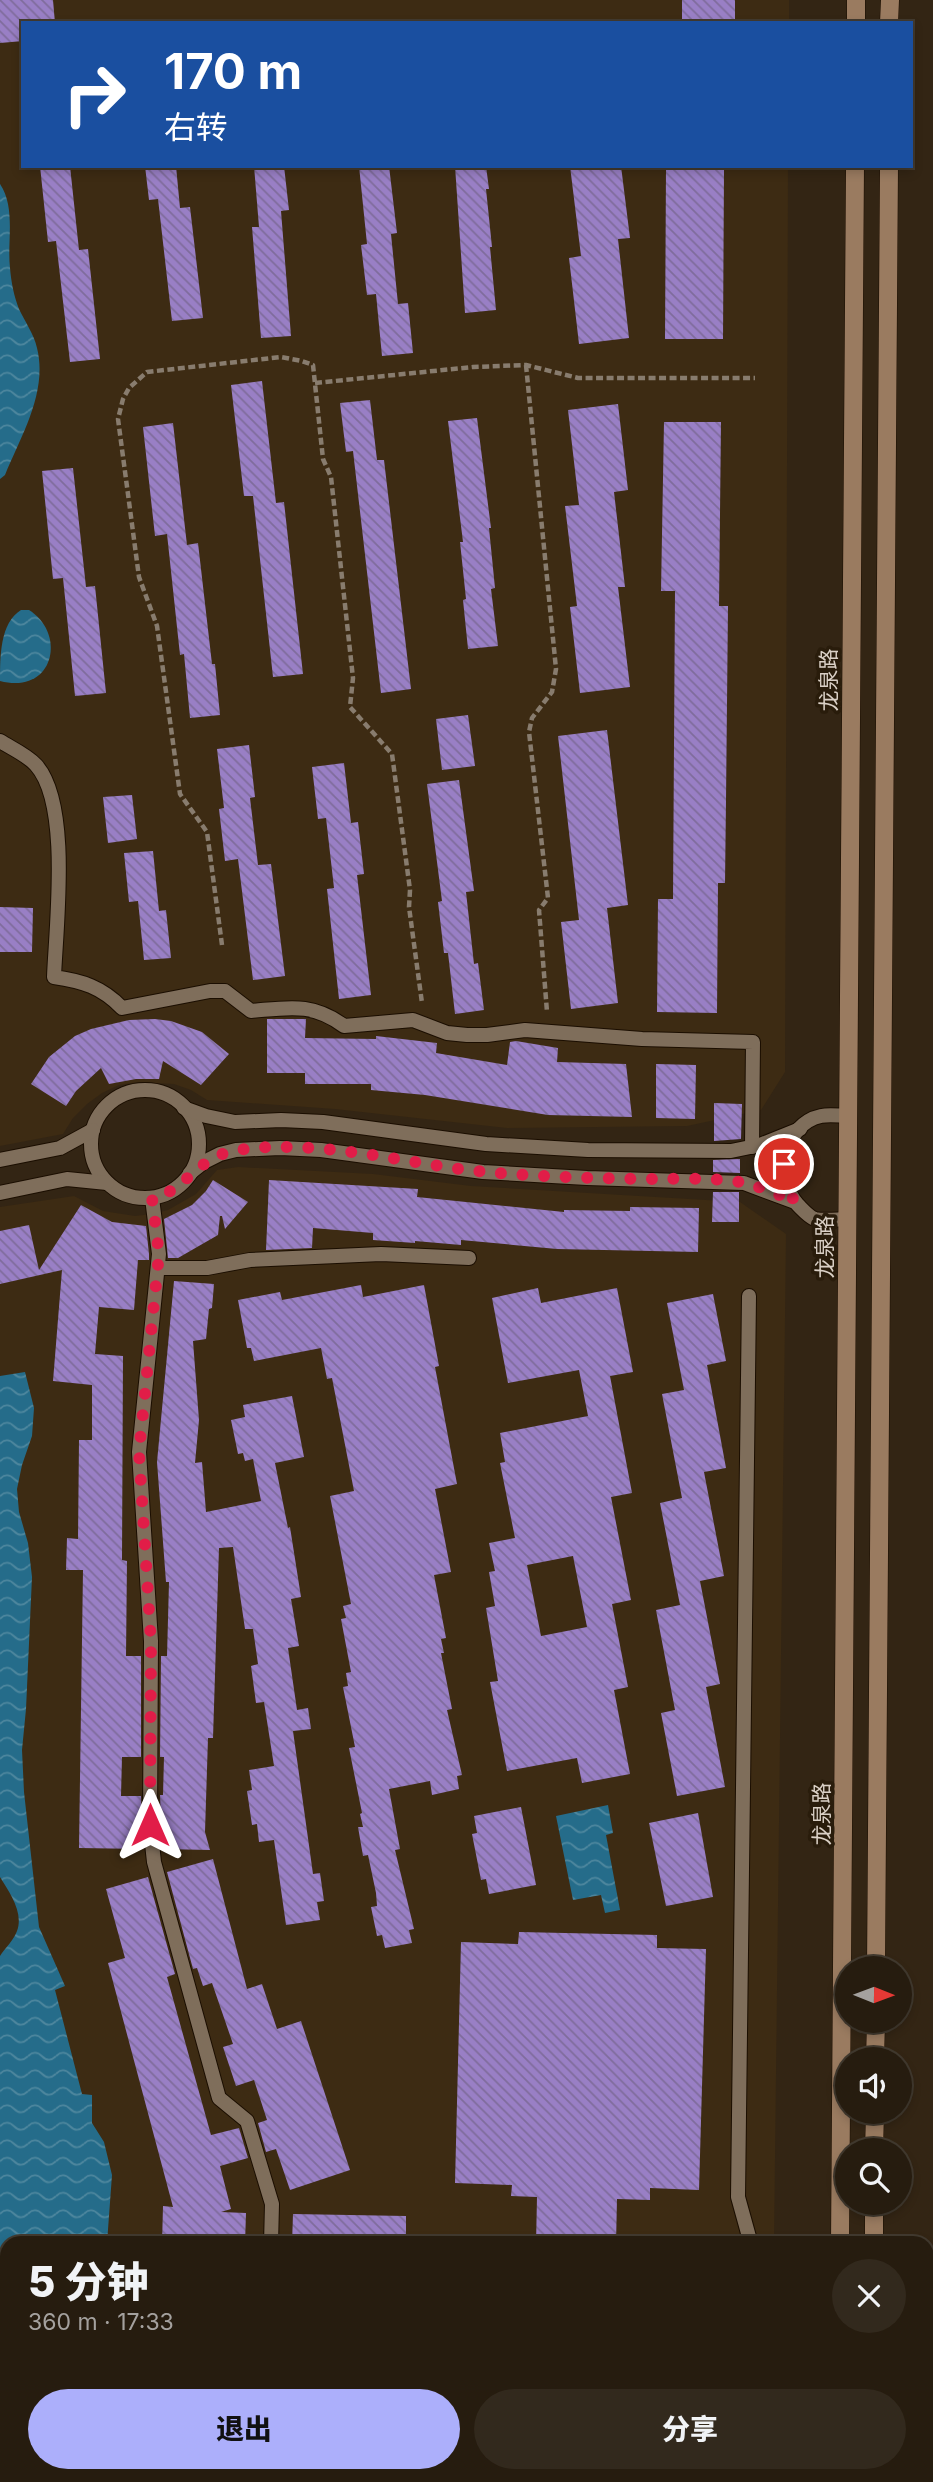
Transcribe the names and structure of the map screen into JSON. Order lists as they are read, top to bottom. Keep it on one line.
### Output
{"streets":{"main road":["龙泉路"]},"north":"right","page":{"turn":["170 m","右转"],"heading":["5 分钟","360 m · 17:33"],"buttons":["退出","分享"]}}
